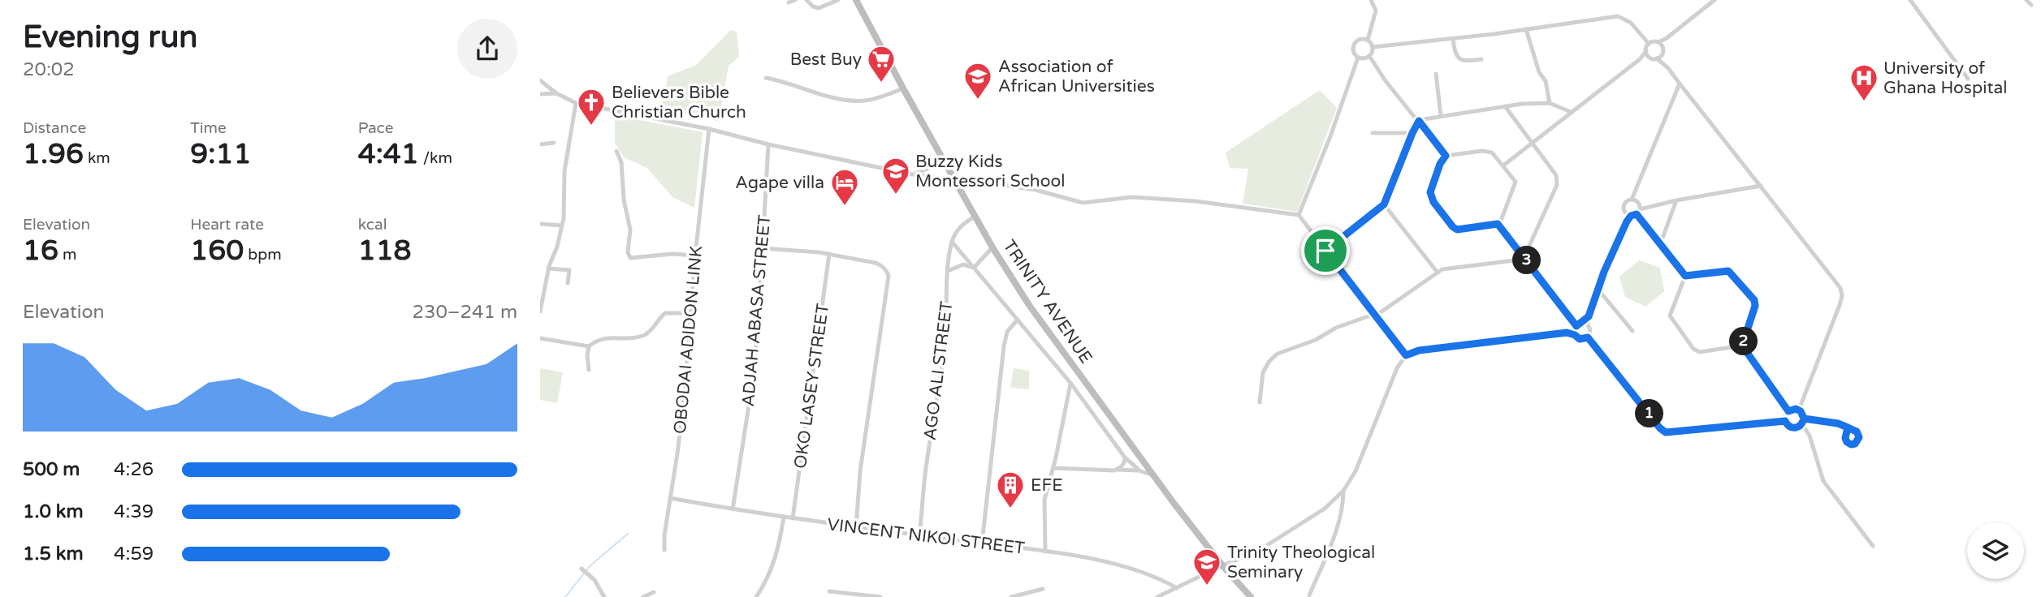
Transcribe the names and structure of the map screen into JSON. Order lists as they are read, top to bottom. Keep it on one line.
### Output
{"streets":{"street":["TRINITY AVENUE","ADJAH ABASA STREET","OBODAI ADIDON LINK","AGO ALI STREET","OKO LASEY STREET","VINCENT NIKOI STREET"]},"crossings":[["ADJAH ABASA STREET","VINCENT NIKOI STREET"],["OBODAI ADIDON LINK","VINCENT NIKOI STREET"],["AGO ALI STREET","VINCENT NIKOI STREET"],["OKO LASEY STREET","VINCENT NIKOI STREET"]],"places":{"supermarket":["Best Buy"],"school or university":["Association of African Universities","Buzzy Kids Montessori School","Trinity Theological Seminary"],"hospital":["University of Ghana Hospital"],"church":["Believers Bible Christian Church"],"hotel":["Agape villa"],"building":["EFE"]},"page":{"heading":["Evening run","20:02"],"stats":[["Distance","1.96 km"],["Time","9:11"],["Pace","4:41 /km"],["Elevation","16 m"],["Heart rate","160 bpm"],["kcal","118"]],"pins":["3","2","1"],"chart":["Elevation","230–241 m"],"list":[{"name":"500 m","note":"4:26"},{"name":"1.0 km","note":"4:39"},{"name":"1.5 km","note":"4:59"}]}}
